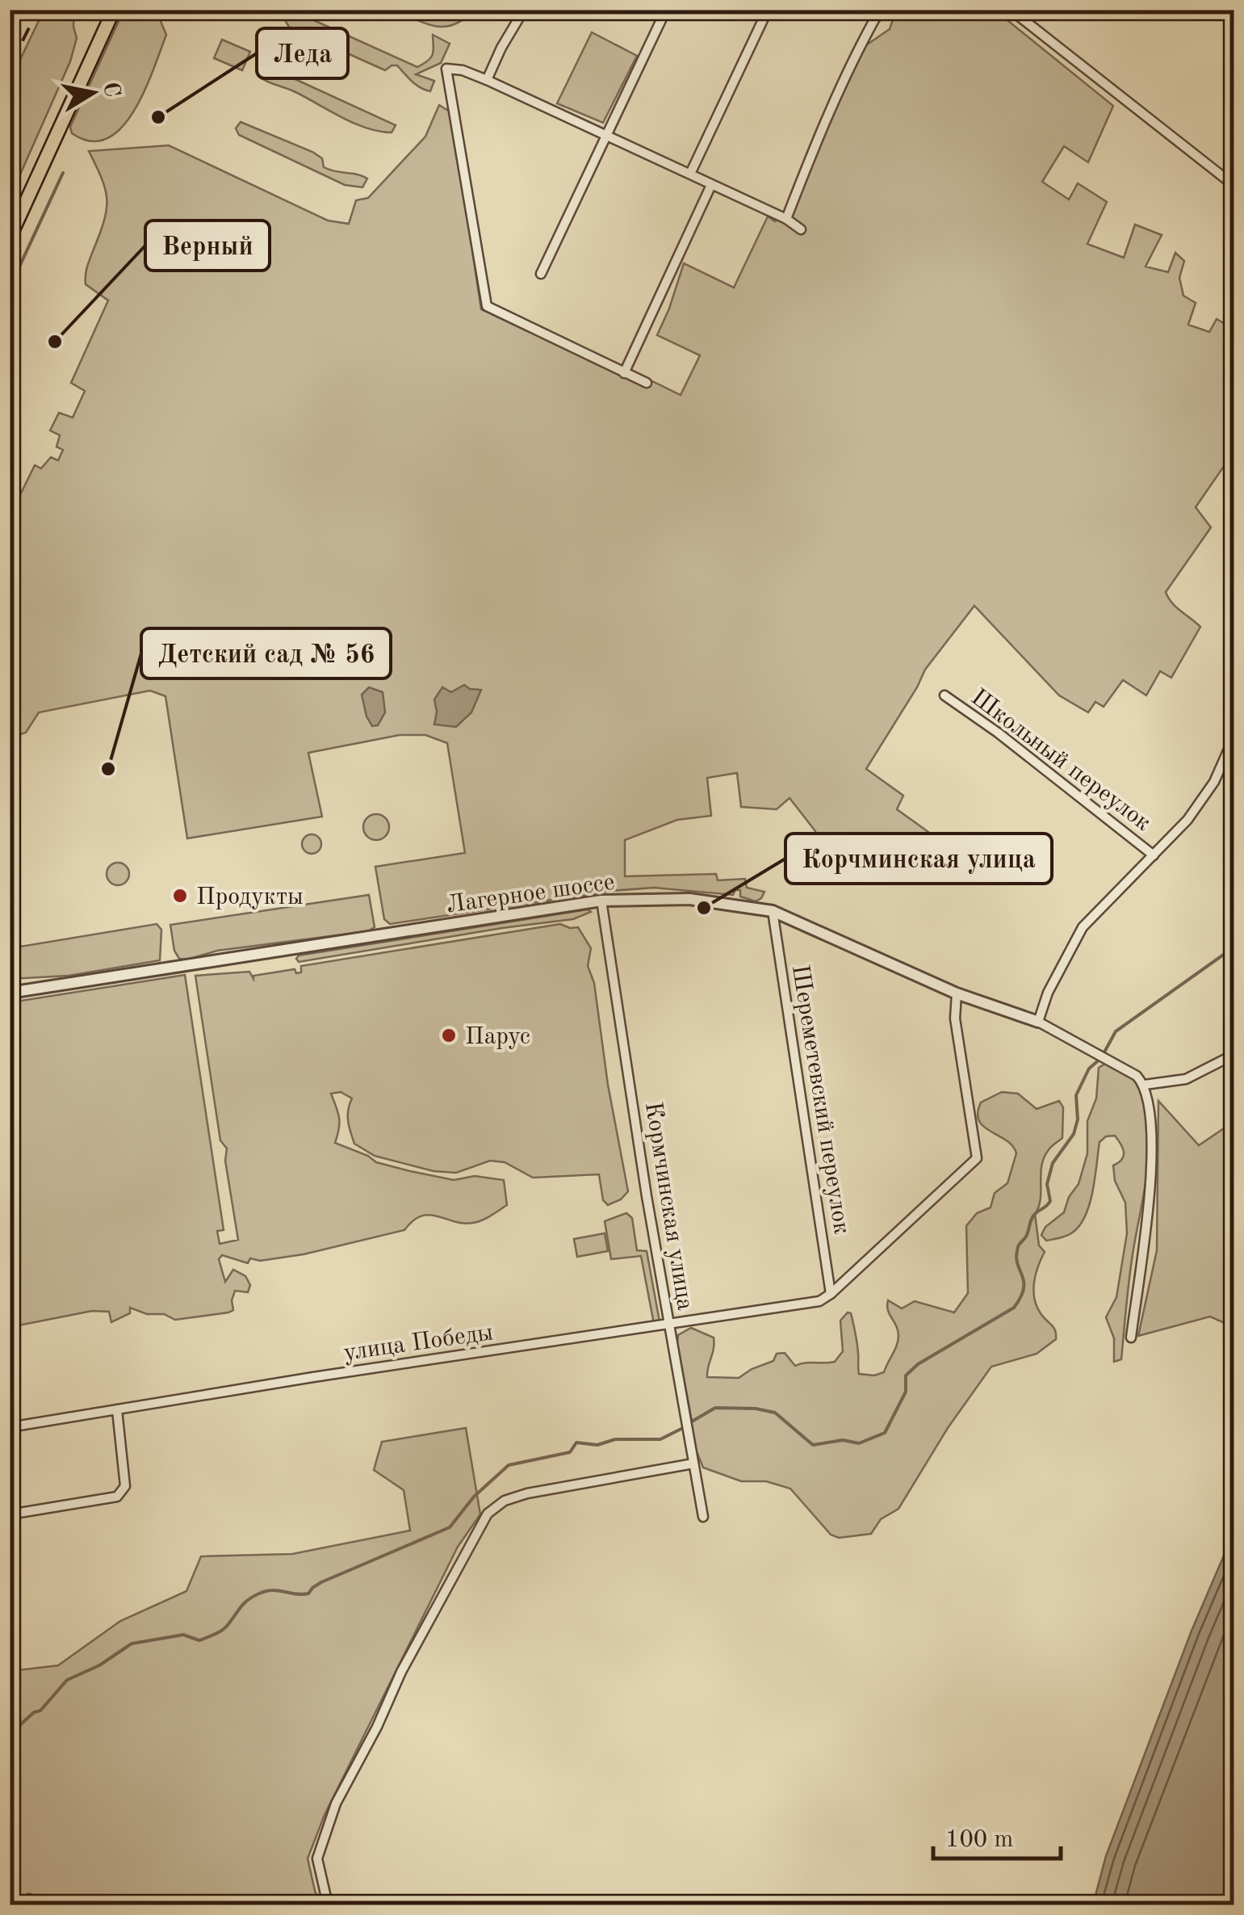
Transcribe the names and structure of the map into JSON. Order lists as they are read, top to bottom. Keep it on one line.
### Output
{"streets":{"street":["Школьный переулок","Лагерное шоссе","Шереметевский переулок","Кормчинская улица","улица Победы"]},"crossings":[["Лагерное шоссе","Шереметевский переулок"],["Лагерное шоссе","Кормчинская улица"],["Шереметевский переулок","улица Победы"],["Кормчинская улица","улица Победы"]],"places":["Леда","Верный","Детский сад № 56","Продукты","Корчминская улица","Парус"],"scale_bar":"100 m","north":"right"}
